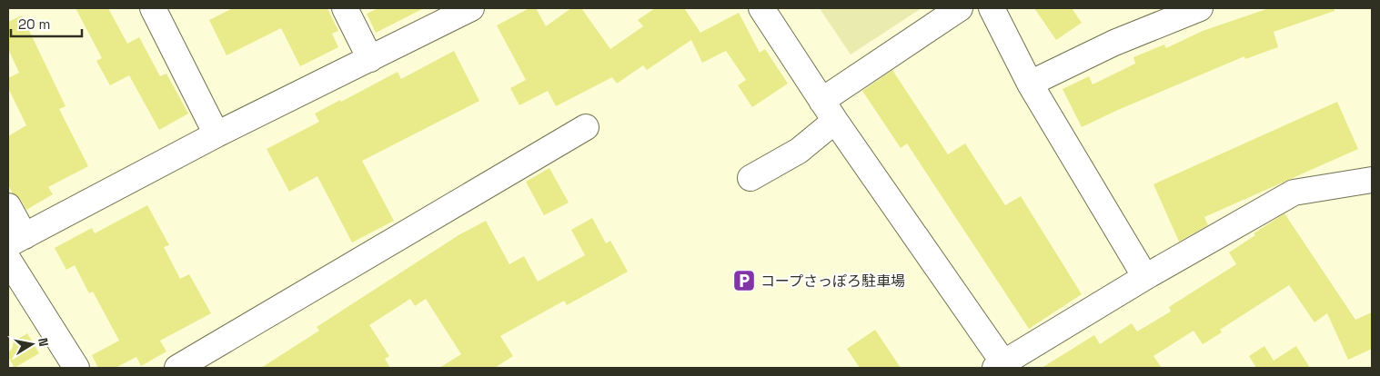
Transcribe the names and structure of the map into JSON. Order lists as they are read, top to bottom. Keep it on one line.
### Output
{"places":{"parking":["コープさっぽろ駐車場"]},"scale_bar":"20 m","north":"right"}
